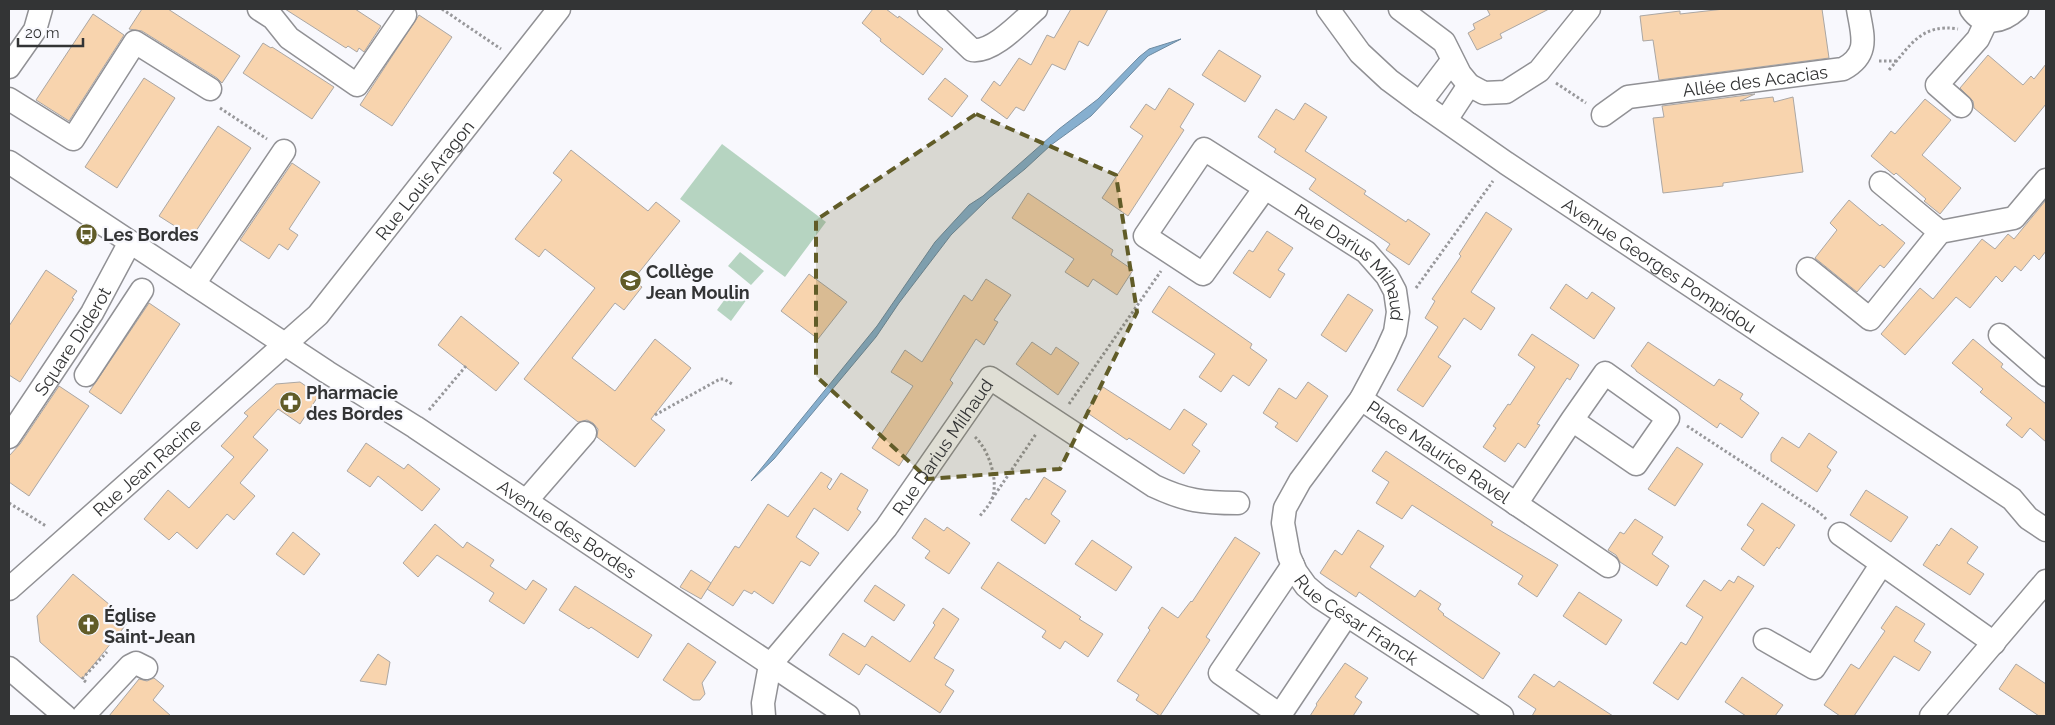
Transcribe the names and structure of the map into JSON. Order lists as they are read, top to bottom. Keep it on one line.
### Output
{"streets":{"street":["Allée des Acacias","Rue Louis Aragon","Avenue Georges Pompidou","Rue Darius Milhaud","Square Diderot","Place Maurice Ravel","Rue Jean Racine","Avenue des Bordes","Rue César Franck"]},"crossings":[["Rue Louis Aragon","Rue Jean Racine"],["Rue Louis Aragon","Avenue des Bordes"],["Rue Darius Milhaud","Place Maurice Ravel"],["Rue Darius Milhaud","Avenue des Bordes"],["Rue Darius Milhaud","Rue César Franck"],["Square Diderot","Avenue des Bordes"],["Rue Jean Racine","Avenue des Bordes"]],"places":{"bus stop":["Les Bordes"],"school or university":["Collège Jean Moulin"],"pharmacy":["Pharmacie des Bordes"],"church":["Église Saint-Jean"]},"scale_bar":"20 m"}
